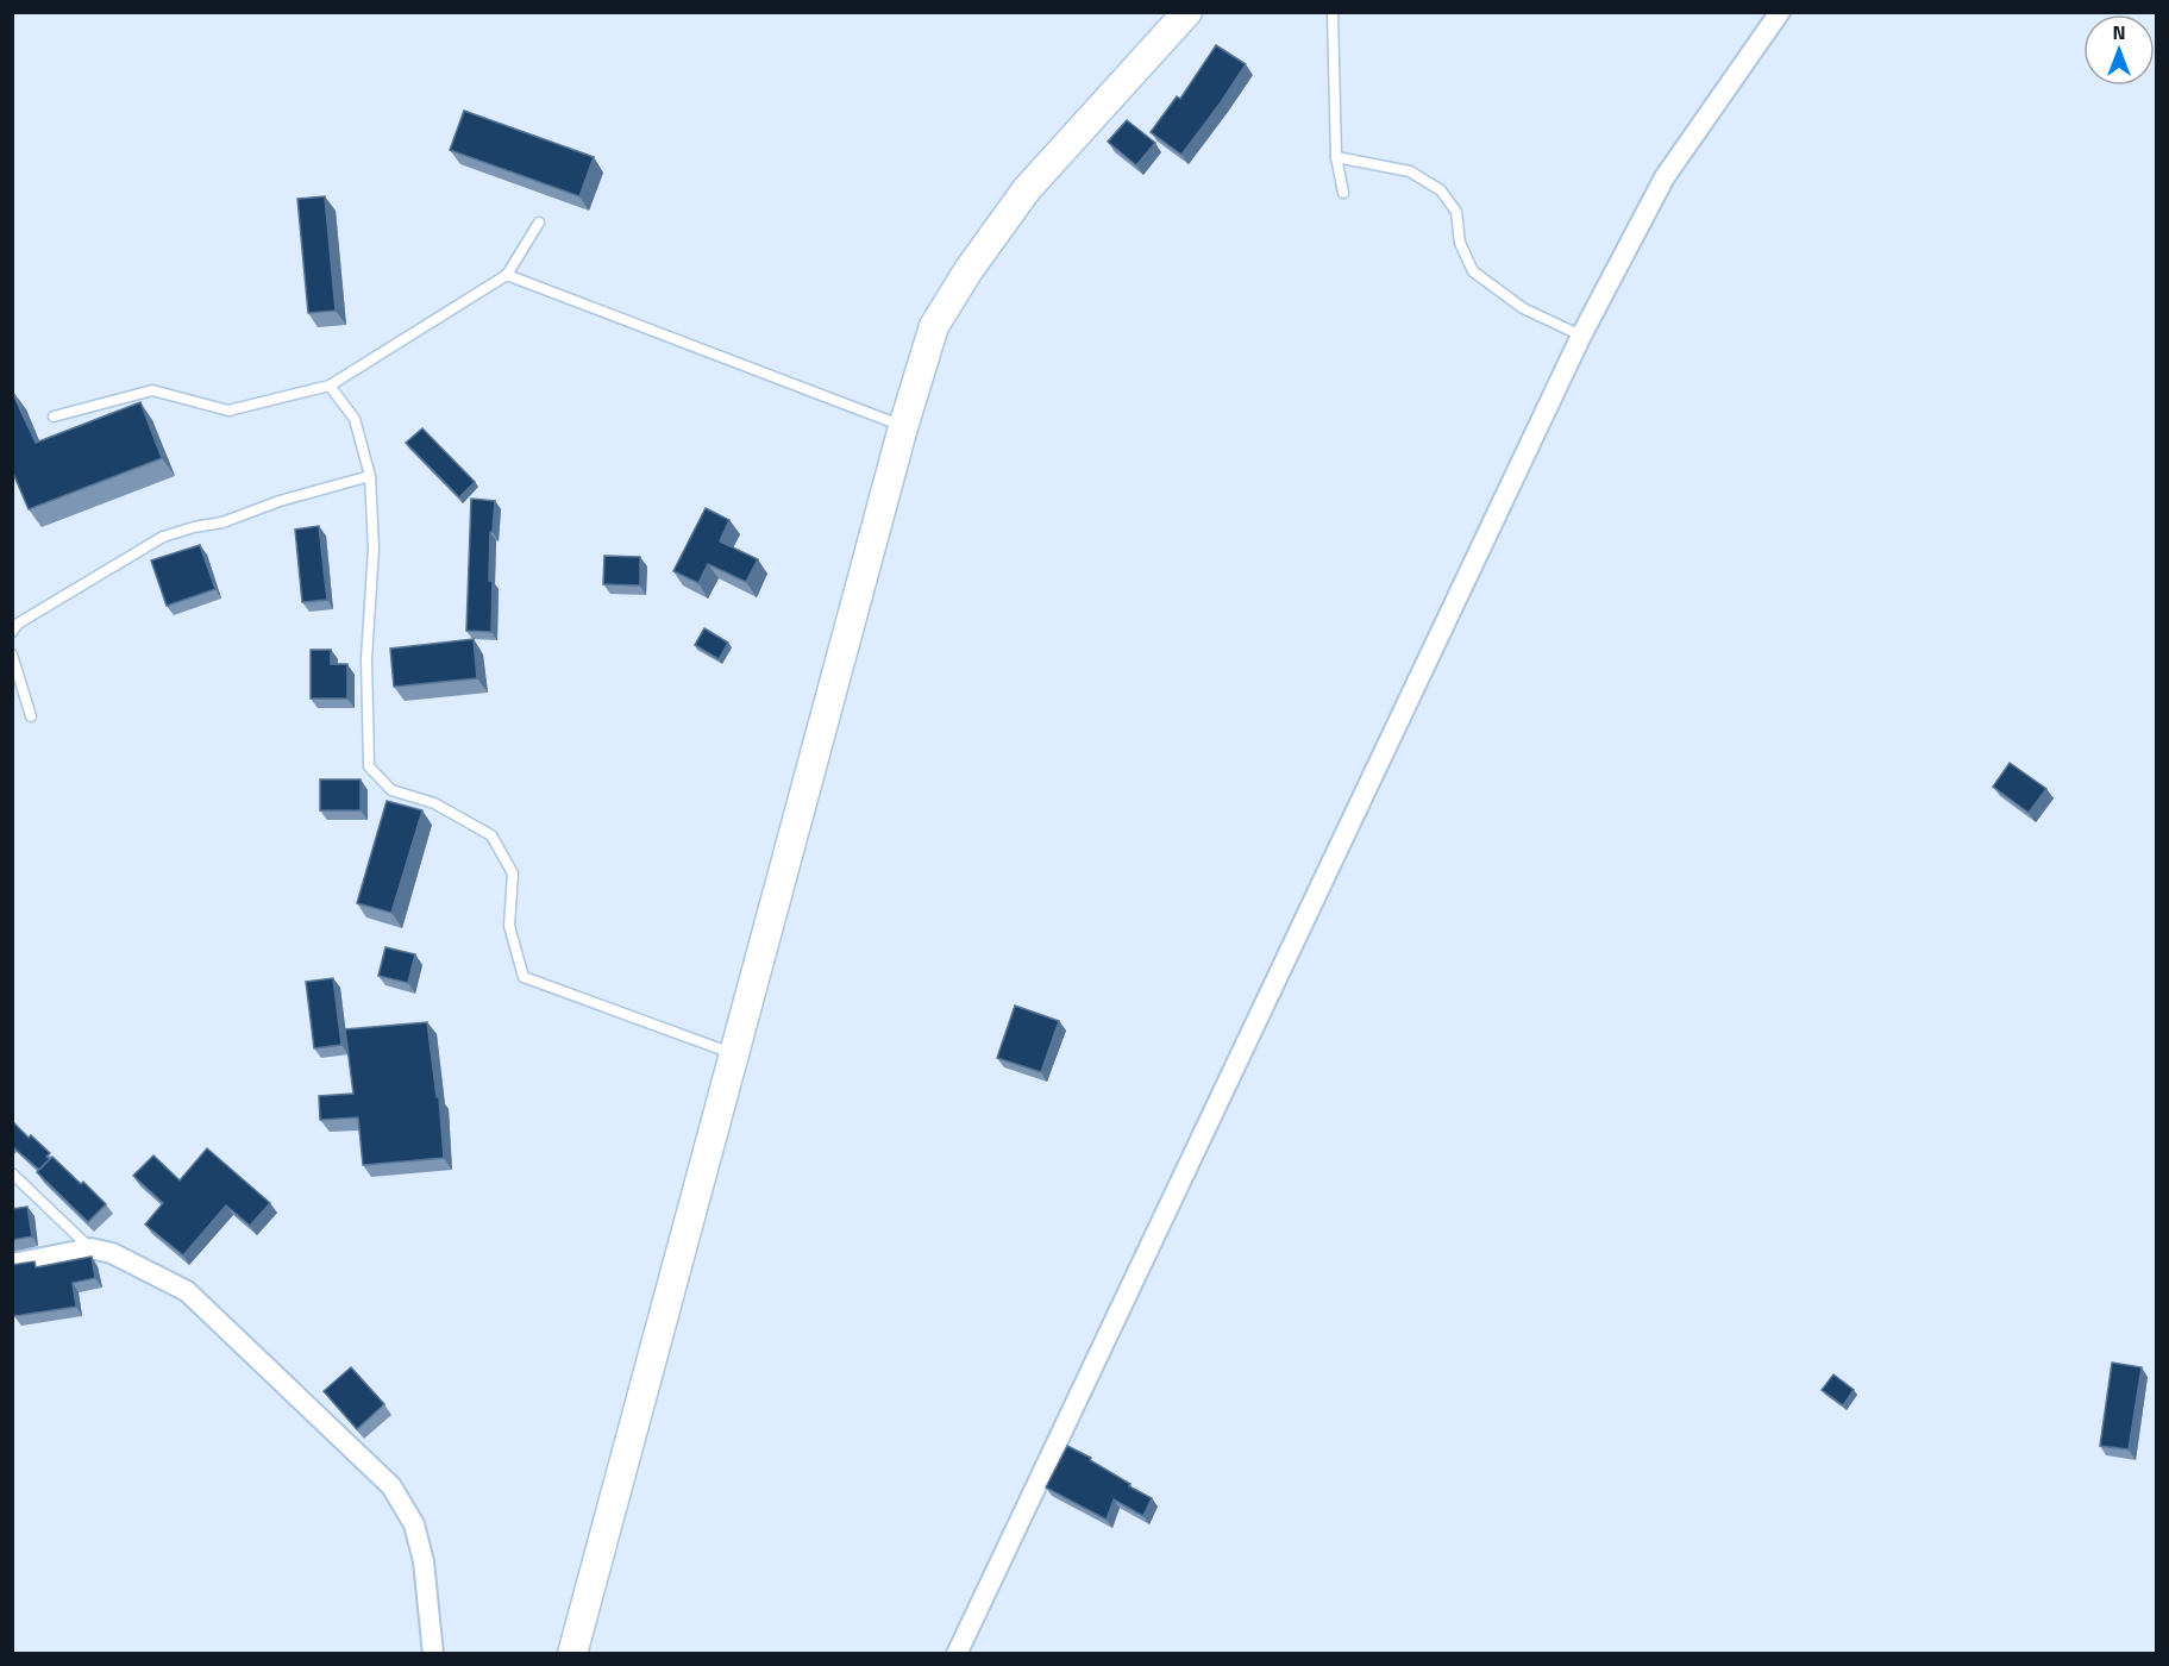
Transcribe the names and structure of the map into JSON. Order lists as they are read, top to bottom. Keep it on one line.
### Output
{"north":"top"}
